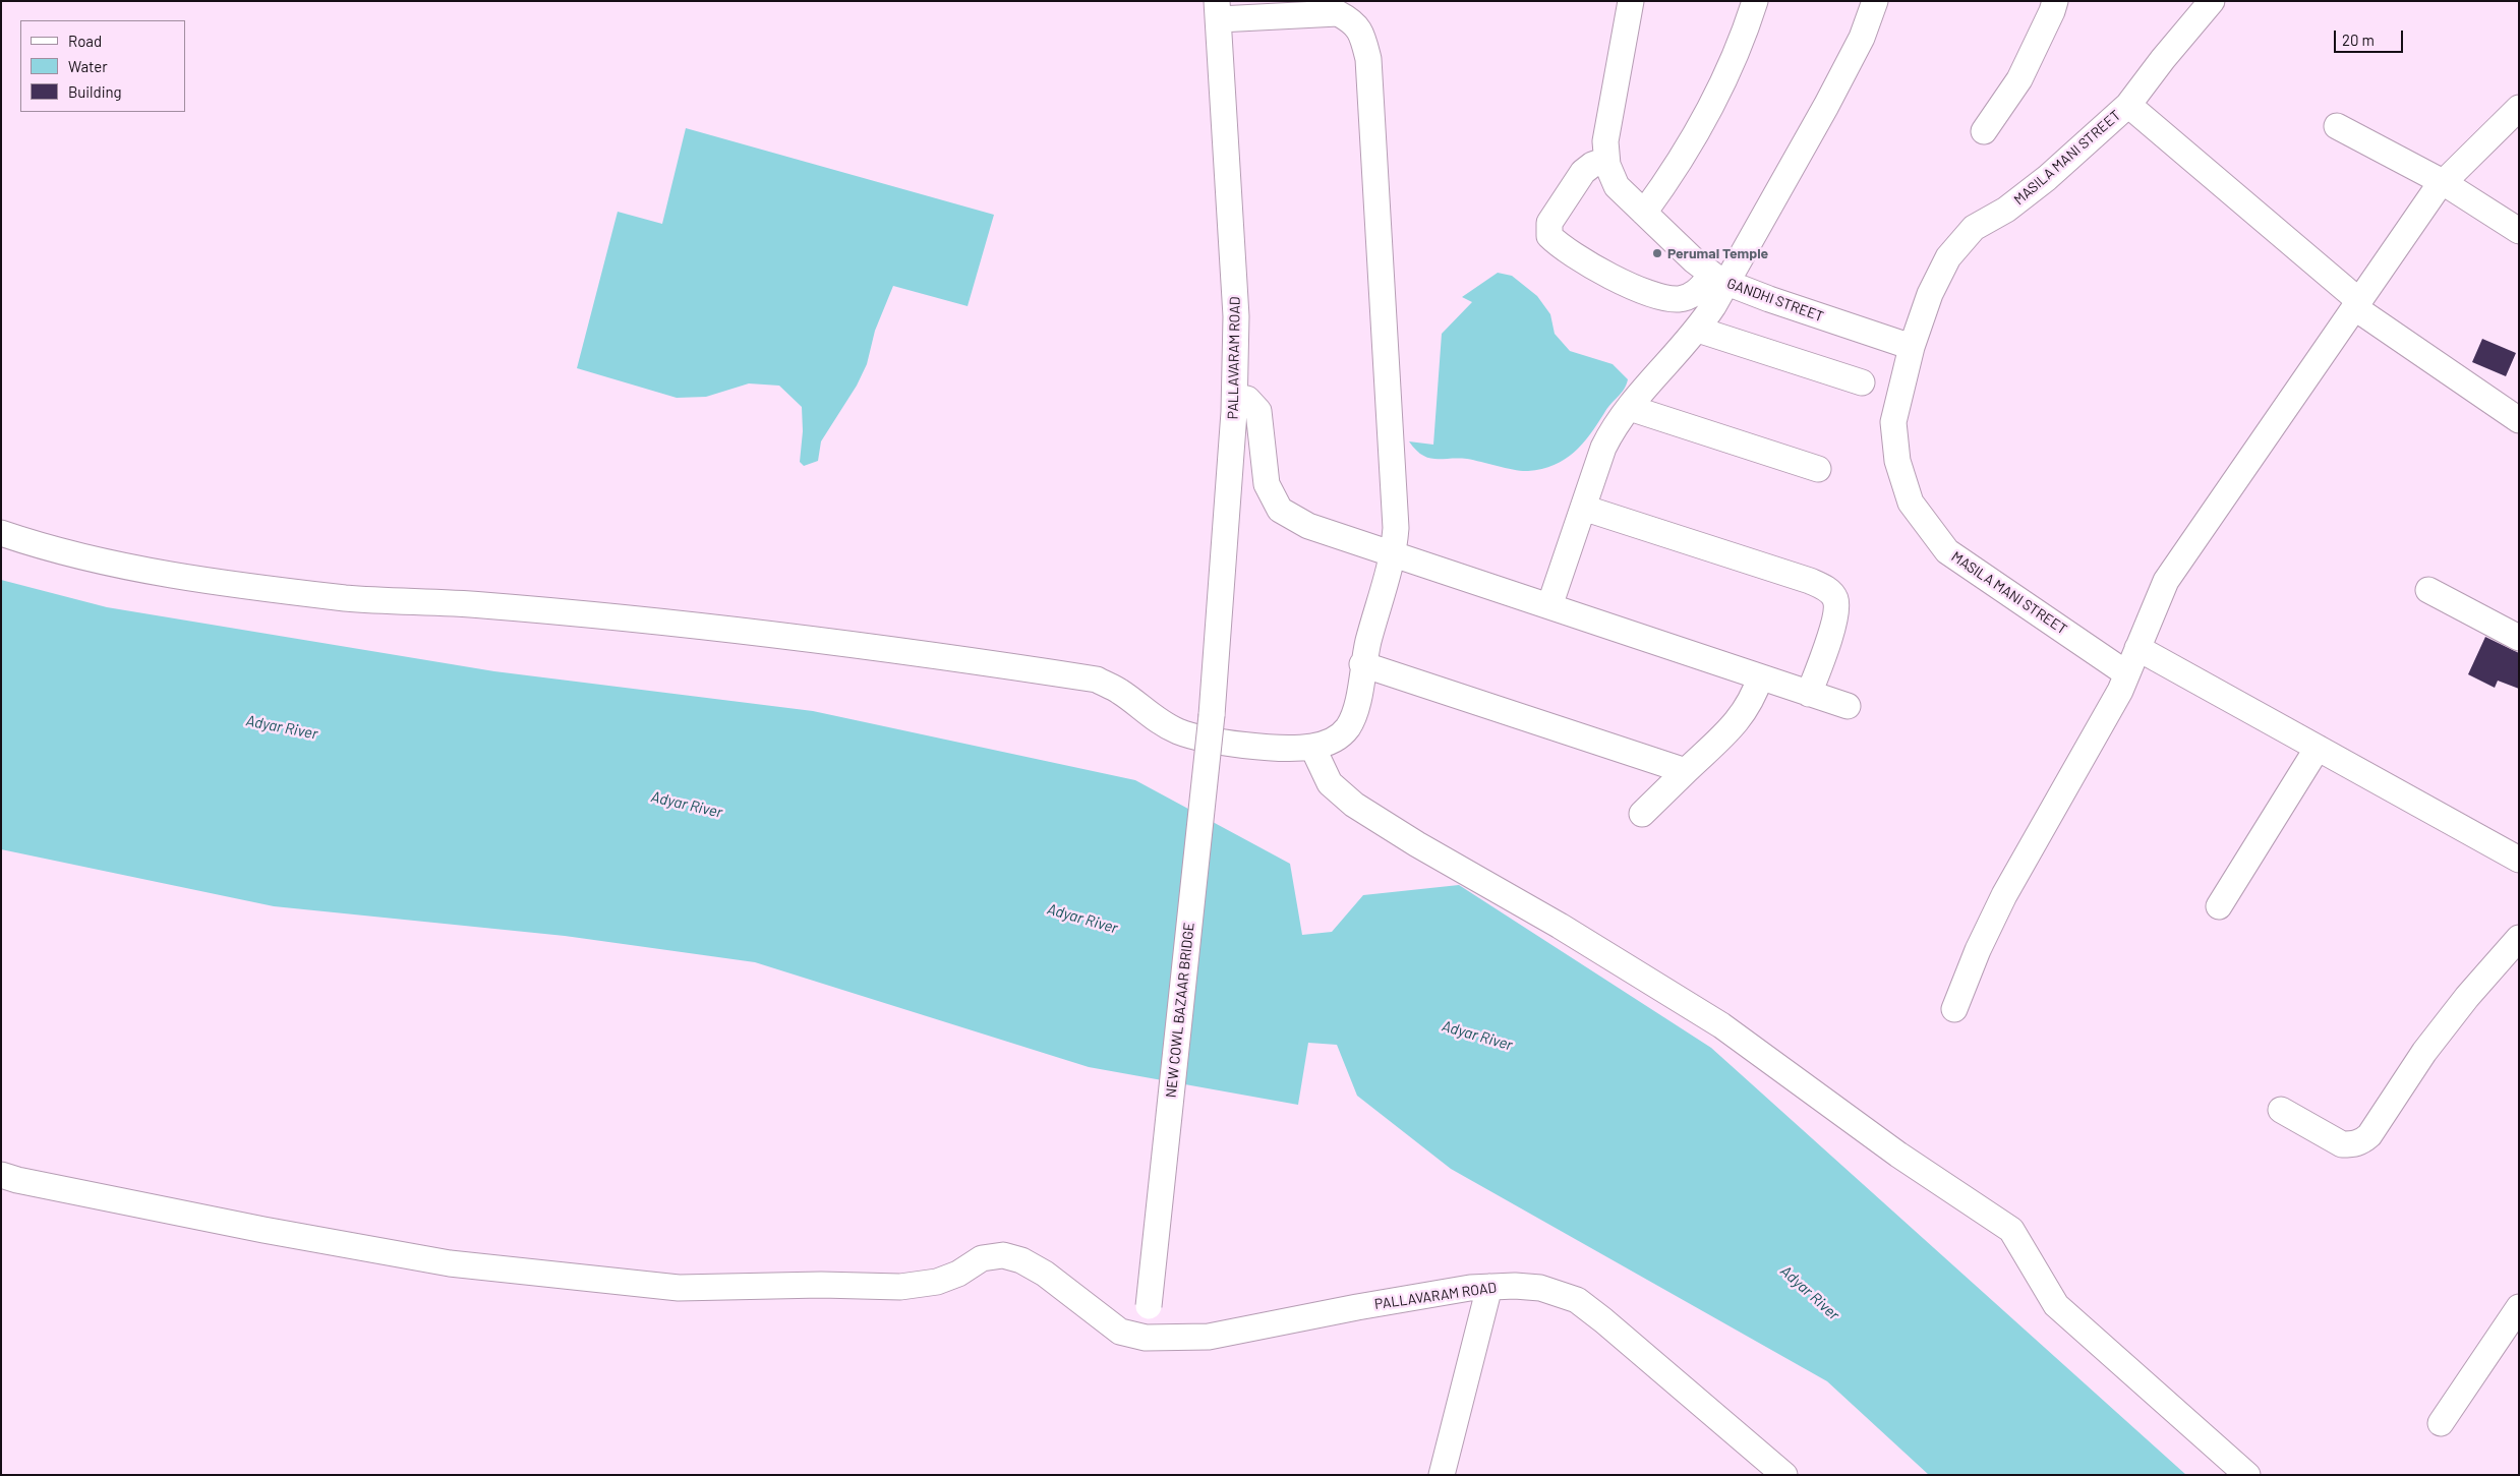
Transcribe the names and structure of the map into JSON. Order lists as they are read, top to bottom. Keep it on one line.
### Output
{"streets":{"street":["MASILA MANI STREET","GANDHI STREET","PALLAVARAM ROAD","NEW COWL BAZAAR BRIDGE"]},"crossings":[["MASILA MANI STREET","GANDHI STREET"],["PALLAVARAM ROAD","NEW COWL BAZAAR BRIDGE"]],"water":["Adyar River"],"places":["Perumal Temple"],"legend":["Road","Water","Building"],"scale_bar":"20 m"}
